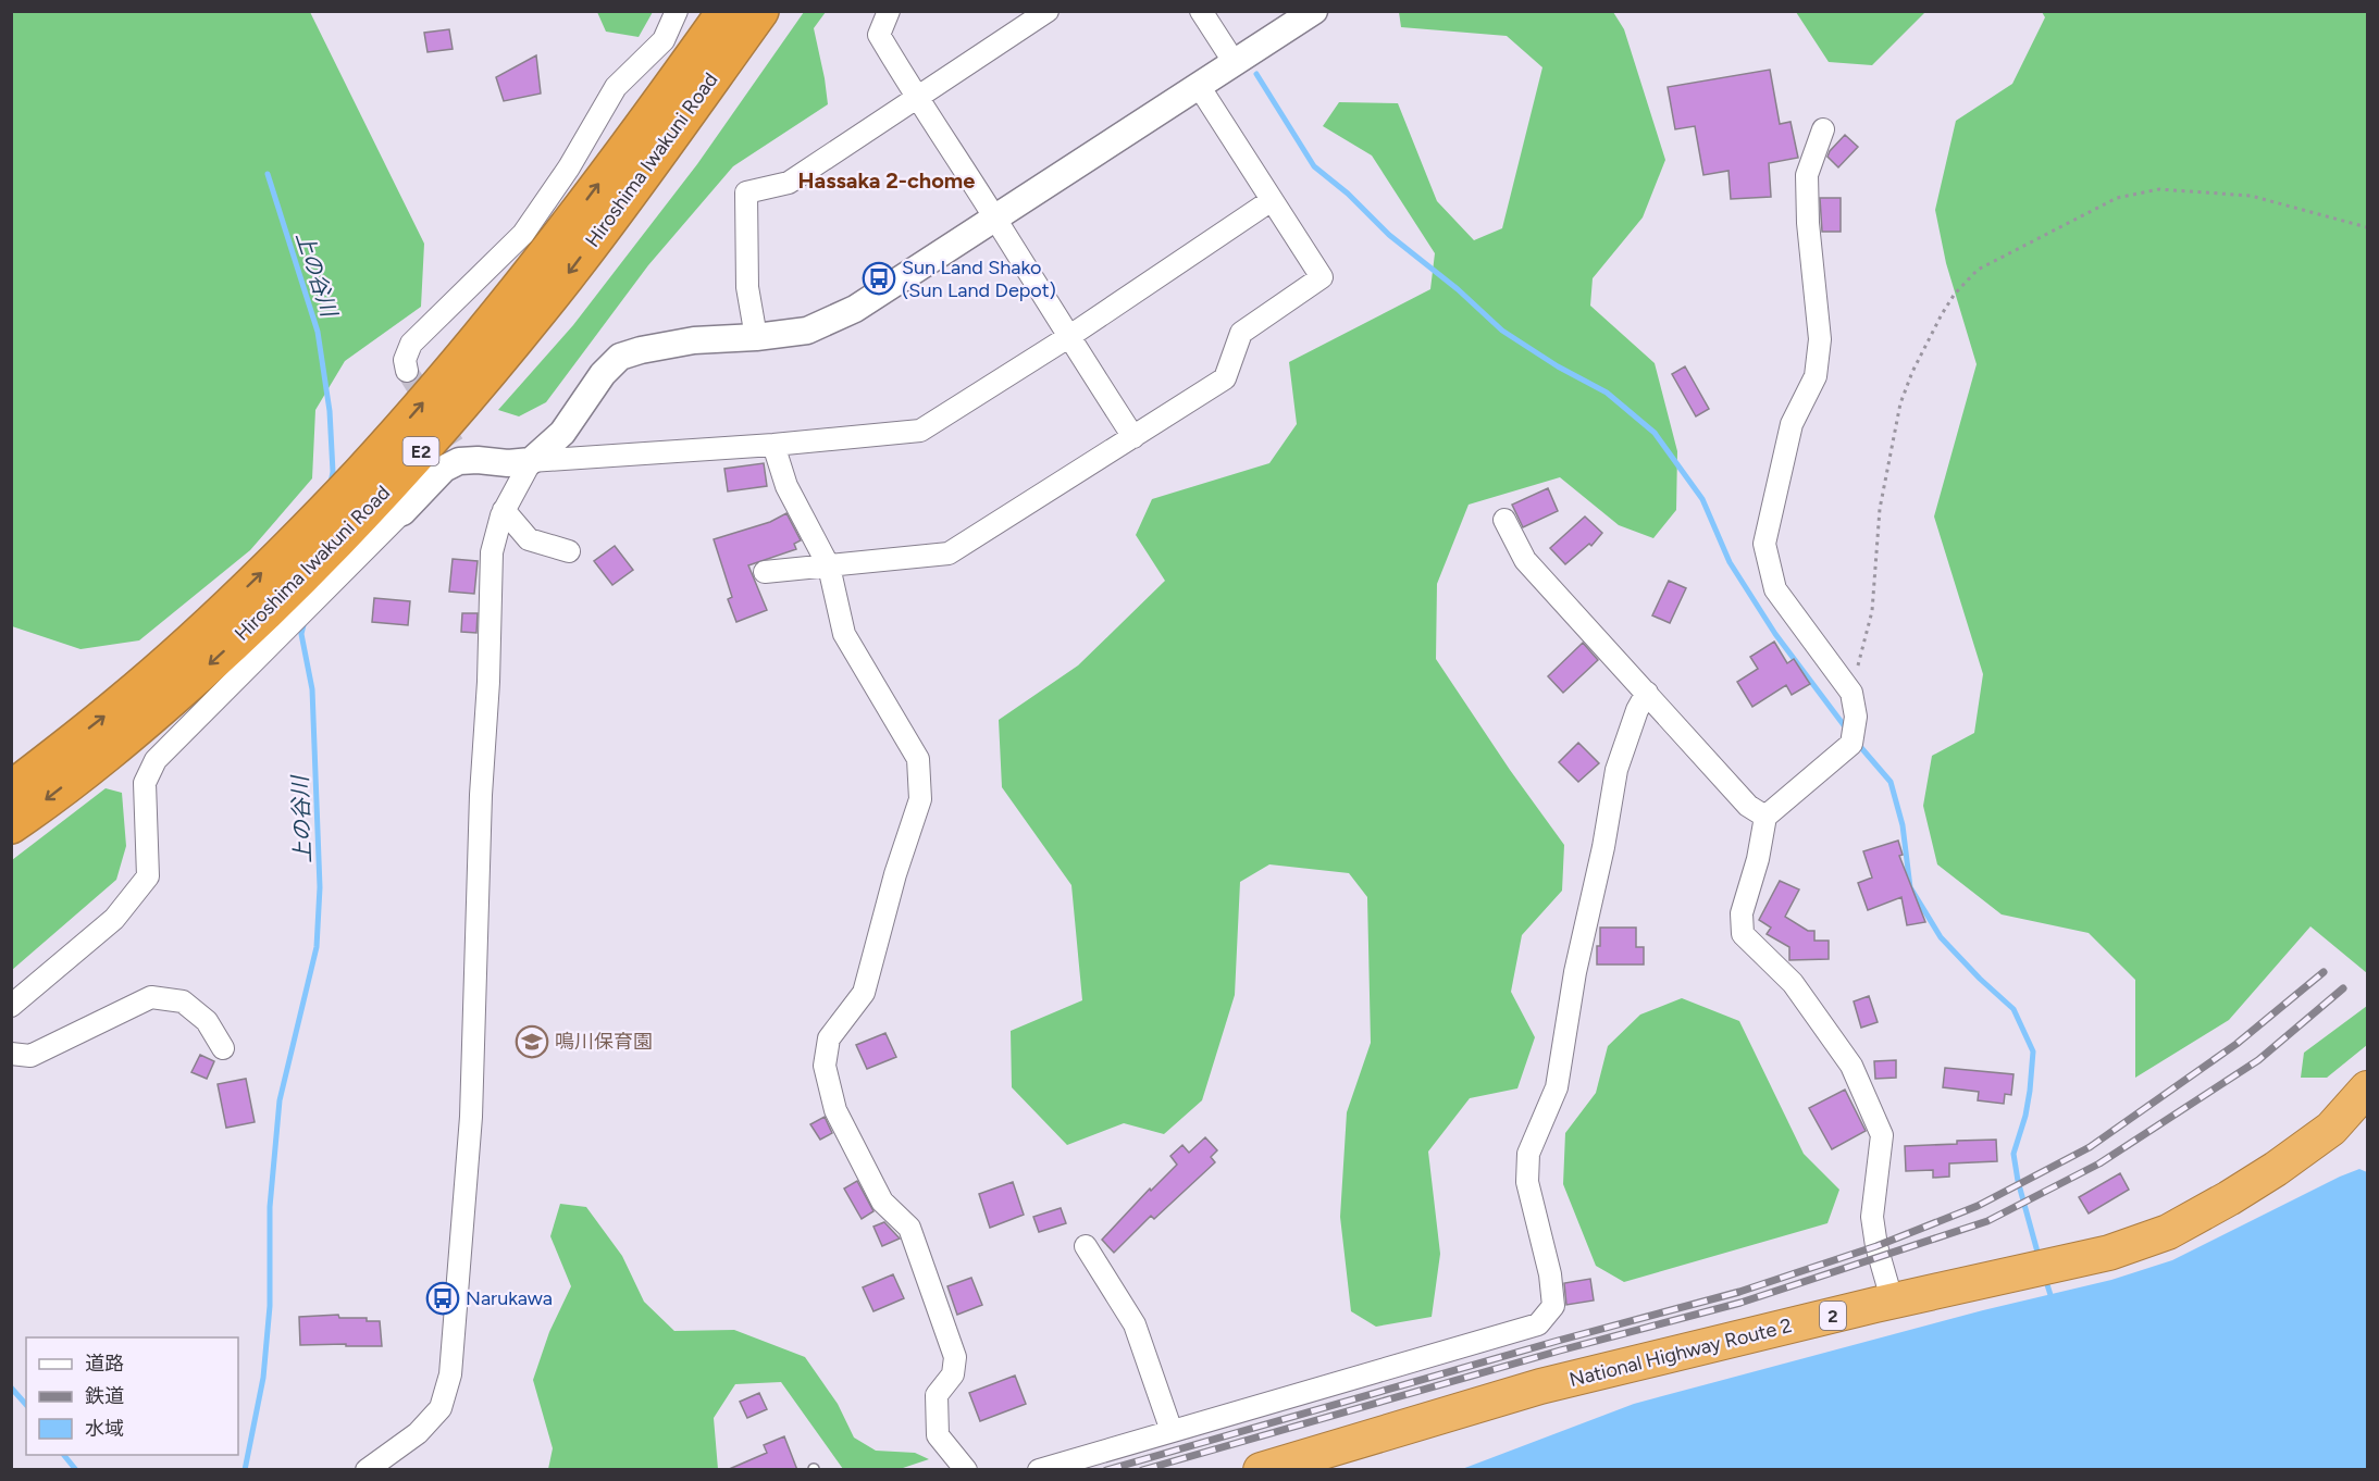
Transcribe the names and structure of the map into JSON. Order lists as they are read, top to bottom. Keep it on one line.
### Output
{"streets":{"highway":["Hiroshima Iwakuni Road","E2","2","National Highway Route 2"]},"districts":["Hassaka 2-chome"],"water":["上の谷川"],"places":{"bus stop":["Sun Land Shako (Sun Land Depot)","Narukawa"],"school or university":["鳴川保育園"]},"legend":["道路","鉄道","水域"]}
